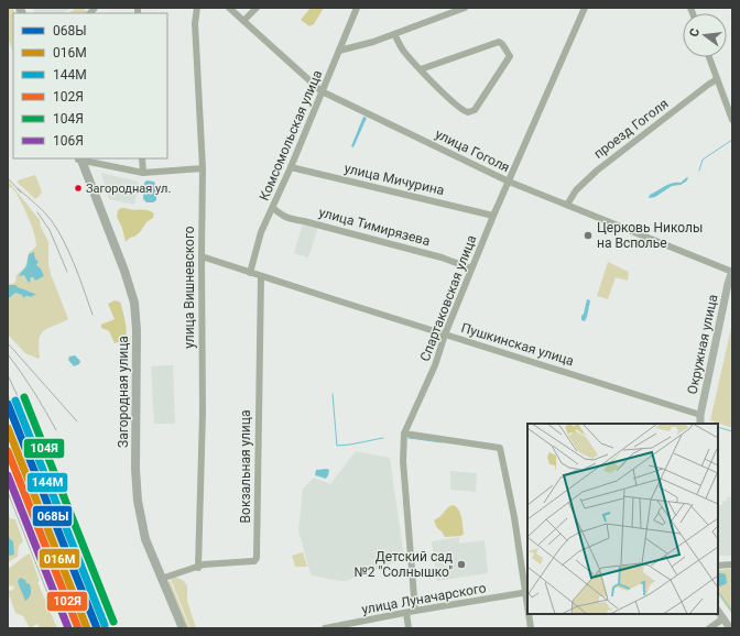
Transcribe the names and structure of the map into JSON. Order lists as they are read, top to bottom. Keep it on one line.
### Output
{"streets":{"highway":["Загородная улица"],"main road":["Окружная улица"],"street":["проезд Гоголя","Комсомольская улица","улица Гоголя","улица Мичурина","улица Тимирязева","улица Вишневского","Спартаковская улица","Пушкинская улица","Вокзальная улица","улица Луначарского"]},"crossings":[["проезд Гоголя","улица Гоголя"],["Комсомольская улица","улица Гоголя"],["Комсомольская улица","улица Мичурина"],["Комсомольская улица","улица Тимирязева"],["Комсомольская улица","Пушкинская улица"],["улица Гоголя","Спартаковская улица"],["улица Гоголя","Окружная улица"],["улица Мичурина","Спартаковская улица"],["улица Тимирязева","Спартаковская улица"],["улица Вишневского","Пушкинская улица"],["улица Вишневского","Вокзальная улица"],["Спартаковская улица","Пушкинская улица"],["Спартаковская улица","улица Луначарского"],["Пушкинская улица","Окружная улица"],["Пушкинская улица","Вокзальная улица"],["Загородная улица","Вокзальная улица"]],"places":["Загородная ул.","Церковь Николы на Всполье","Детский сад №2 \"Солнышко\""],"lines":["transit line 104Я","transit line 144М","transit line 068Ы","transit line 016М","transit line 102Я","transit line 106Я"],"legend":["068Ы","016М","144М","102Я","104Я","106Я"],"north":"left"}
